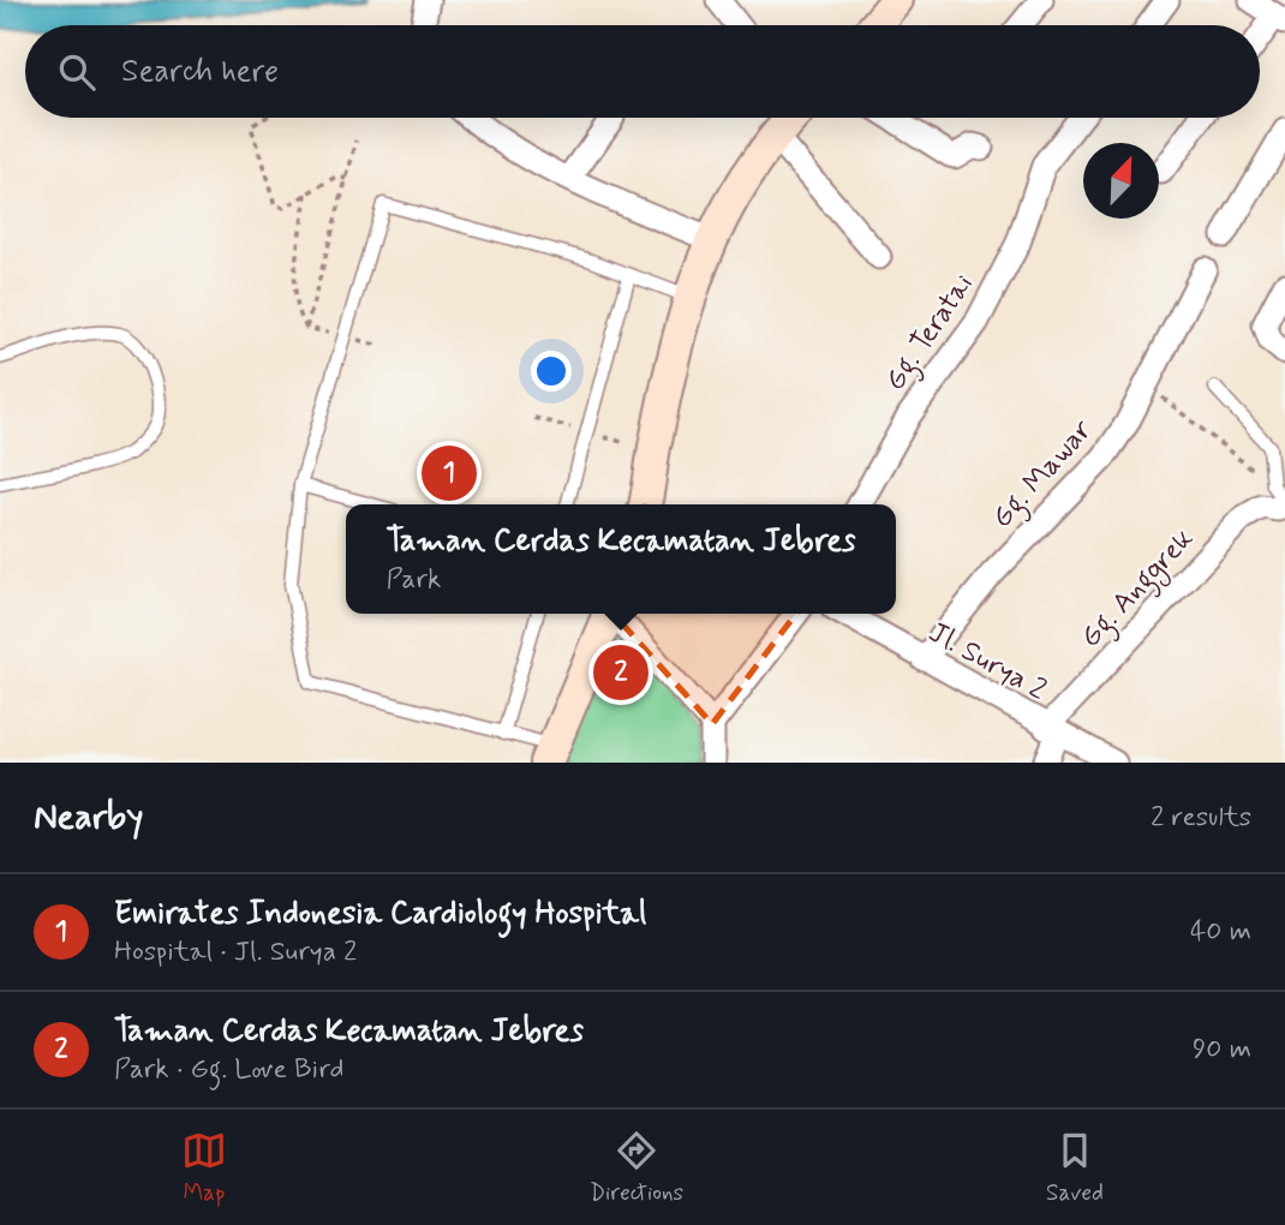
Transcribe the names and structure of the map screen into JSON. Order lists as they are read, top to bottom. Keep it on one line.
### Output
{"streets":{"street":["Gg. Teratai","Gg. Mawar","Gg. Anggrek","Jl. Surya 2"]},"crossings":[["Gg. Mawar","Jl. Surya 2"],["Gg. Anggrek","Jl. Surya 2"]],"north":"top right","page":{"search":"Search here","pins":["1","2"],"popup":["Taman Cerdas Kecamatan Jebres","Park"],"heading":["Nearby","2 results"],"list":[{"mark":"1","name":"Emirates Indonesia Cardiology Hospital","note":"Hospital · Jl. Surya 2","value":"40 m"},{"mark":"2","name":"Taman Cerdas Kecamatan Jebres","note":"Park · Gg. Love Bird","value":"90 m"}],"nav":["Map","Directions","Saved"]}}
